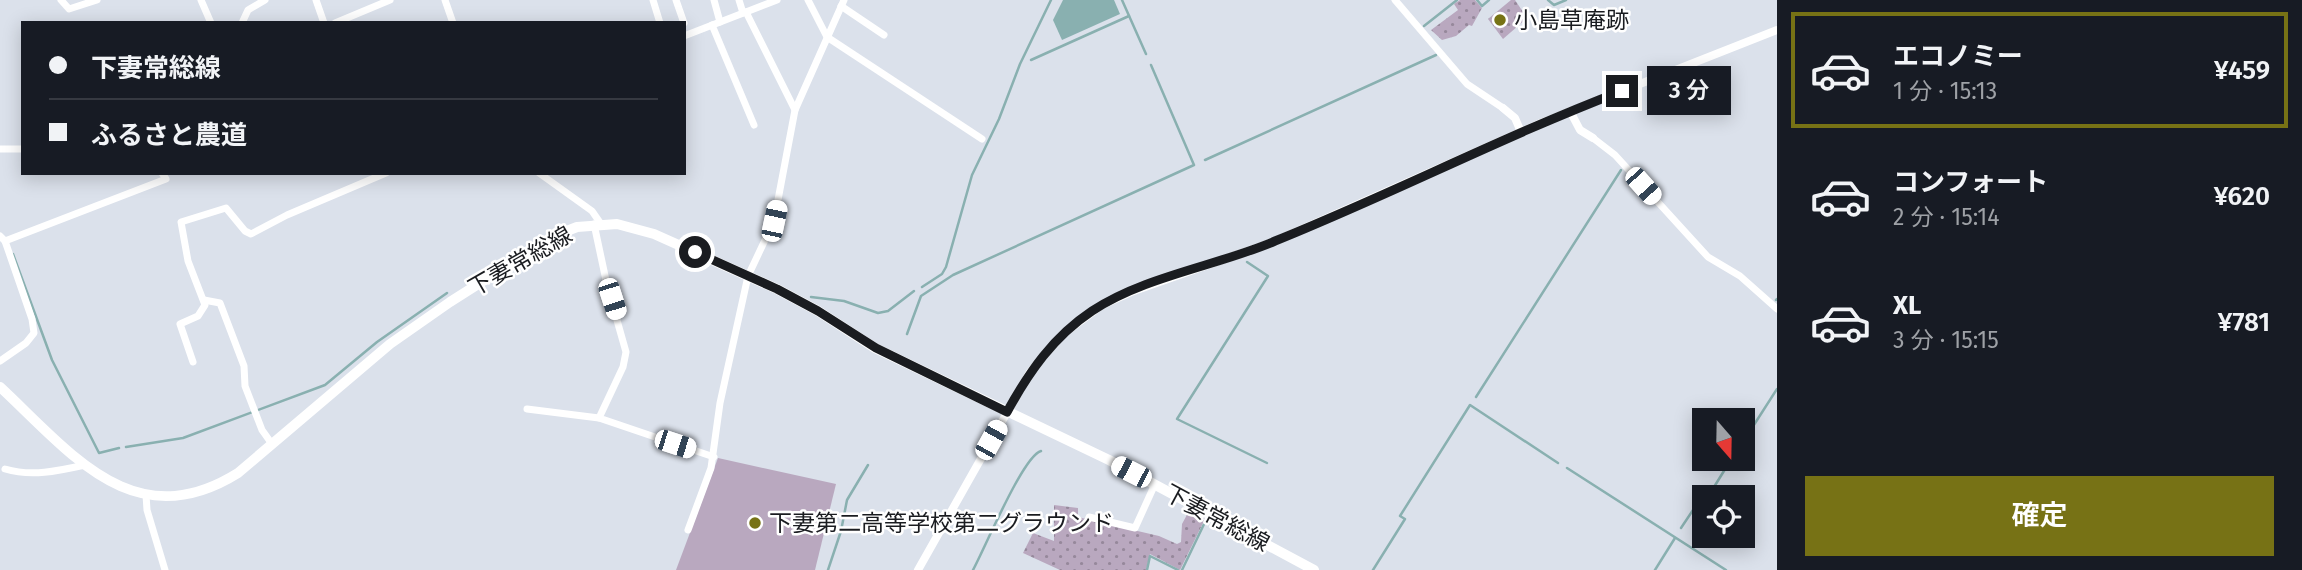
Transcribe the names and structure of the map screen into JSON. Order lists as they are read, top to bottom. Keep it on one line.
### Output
{"streets":{"main road":["下妻常総線"]},"places":["小島草庵跡","下妻第二高等学校第二グラウンド"],"north":"bottom","page":{"list":[{"name":"エコノミー","note":"1 分 · 15:13","value":"¥459"},{"name":"コンフォート","note":"2 分 · 15:14","value":"¥620"},{"name":"XL","note":"3 分 · 15:15","value":"¥781"}],"banner":["下妻常総線","ふるさと農道"],"bubble":"3 分","buttons":"確定"}}
